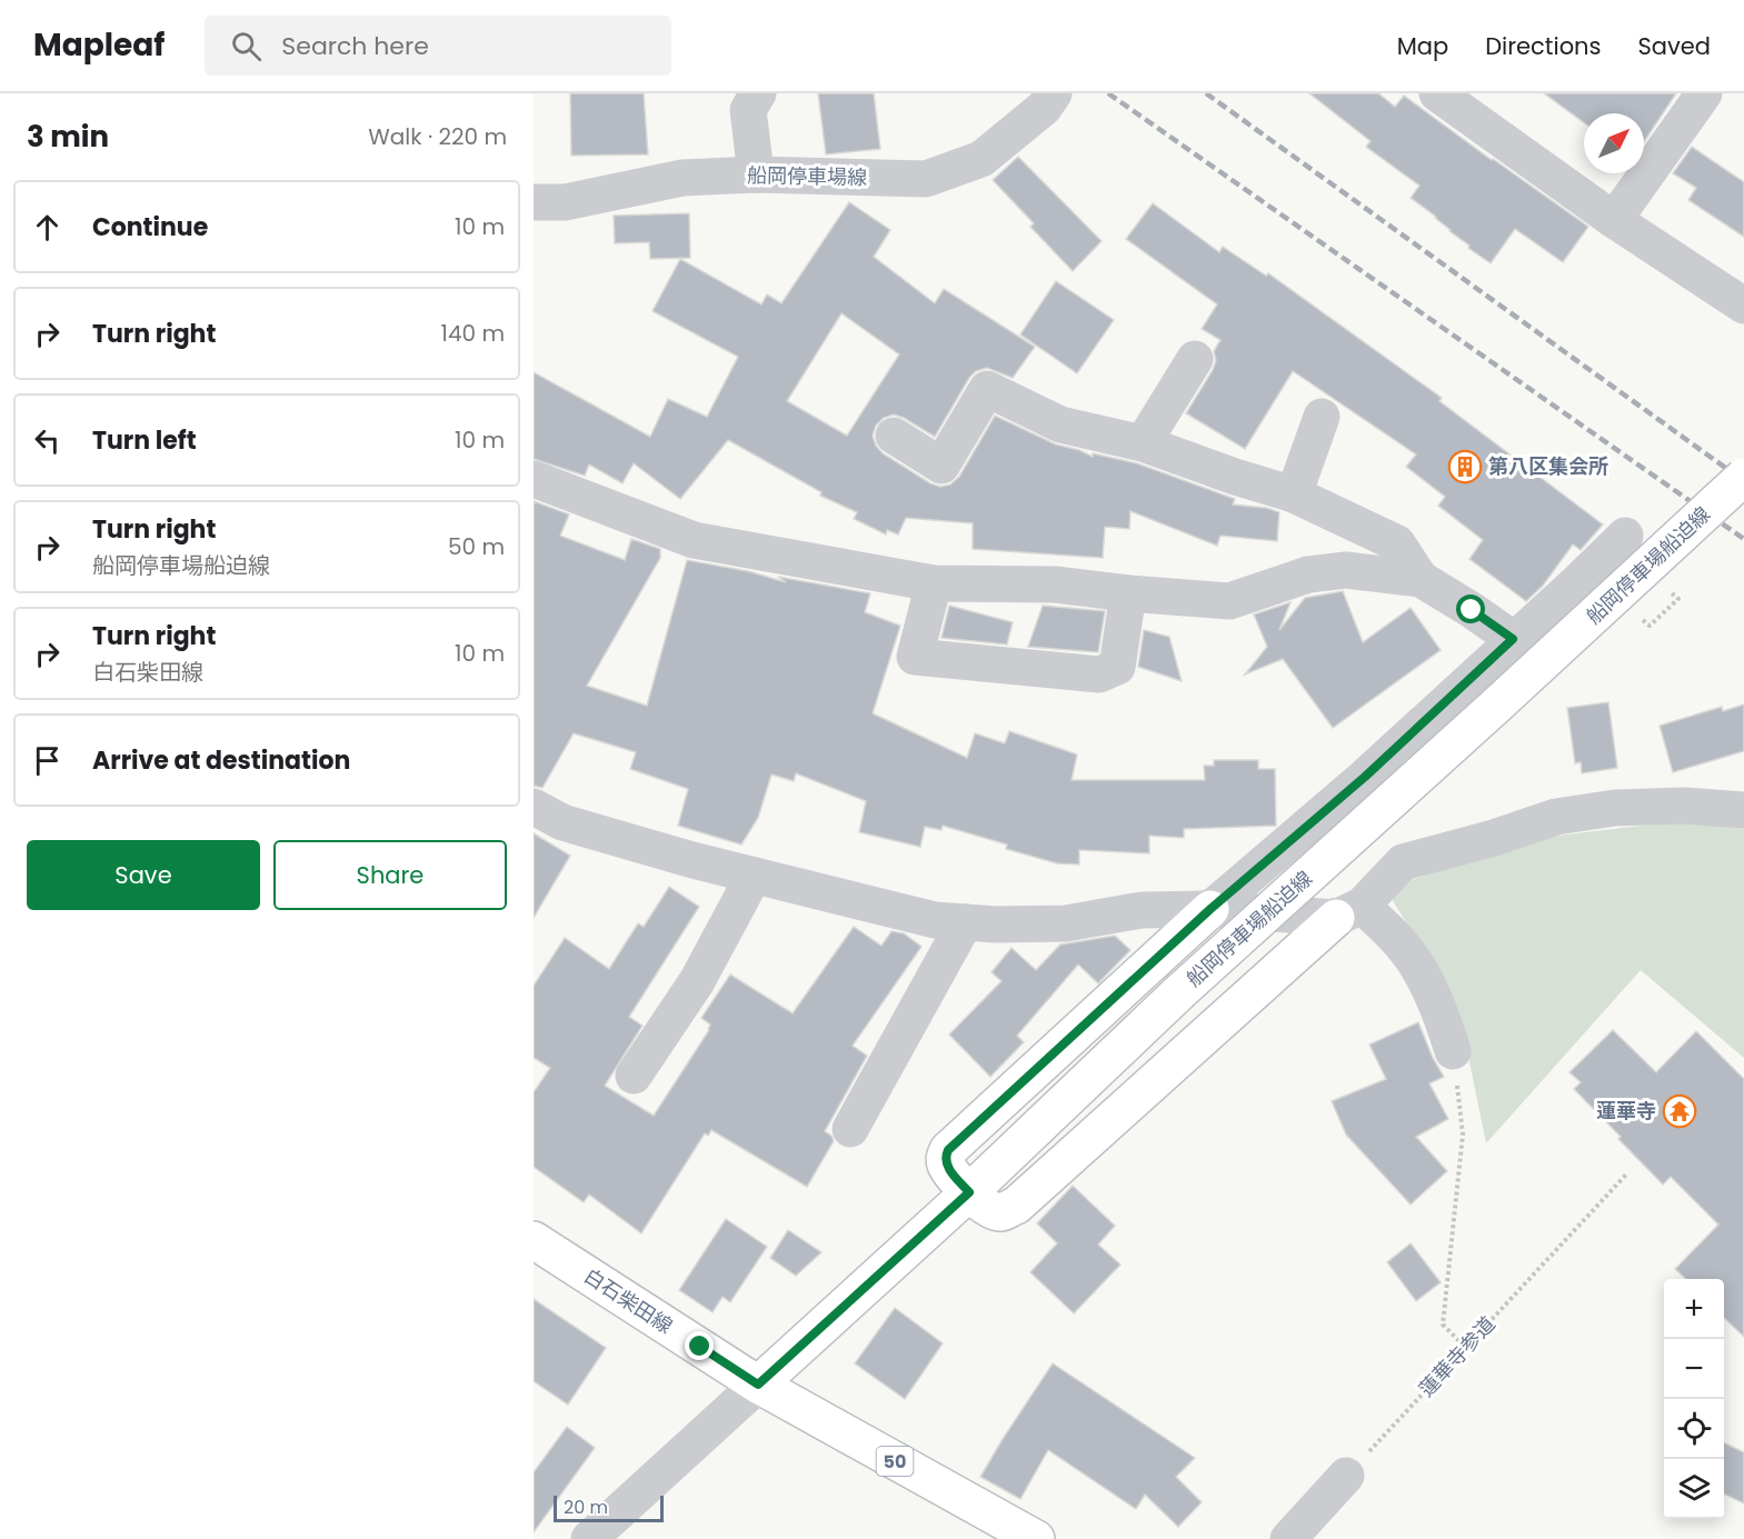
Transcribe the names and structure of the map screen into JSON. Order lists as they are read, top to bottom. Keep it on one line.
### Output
{"streets":{"main road":["船岡停車場船迫線","白石柴田線","50"],"street":["船岡停車場線"],"path":["蓮華寺参道"]},"crossings":[["船岡停車場船迫線","白石柴田線"]],"places":{"building":["第八区集会所"],"temple":["蓮華寺"]},"scale_bar":"20 m","north":"top right","page":{"header":"Mapleaf","search":"Search here","nav":["Map","Directions","Saved"],"heading":["3 min","Walk · 220 m"],"list":[["Continue","10 m"],["Turn right","140 m"],["Turn left","10 m"],["Turn right","船岡停車場船迫線","50 m"],["Turn right","白石柴田線","10 m"],"Arrive at destination"],"buttons":["Save","Share"],"map_buttons":["+","−"],"scale":"20 m"}}
